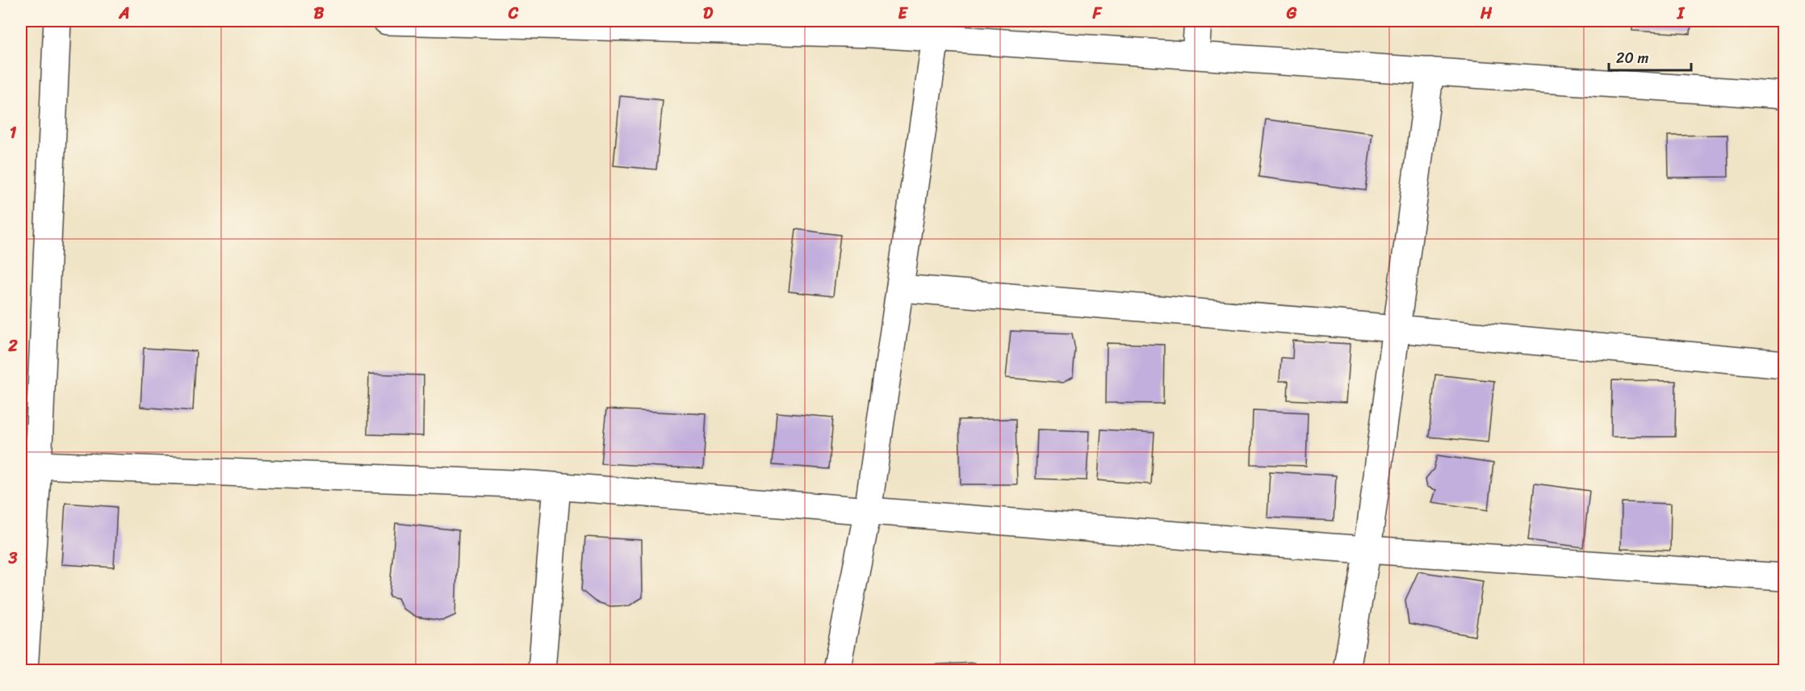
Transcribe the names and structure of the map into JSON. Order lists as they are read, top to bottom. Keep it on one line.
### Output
{"scale_bar":"20 m","grid":{"columns":["A","B","C","D","E","F","G","H","I"],"rows":["1","2","3"]}}
